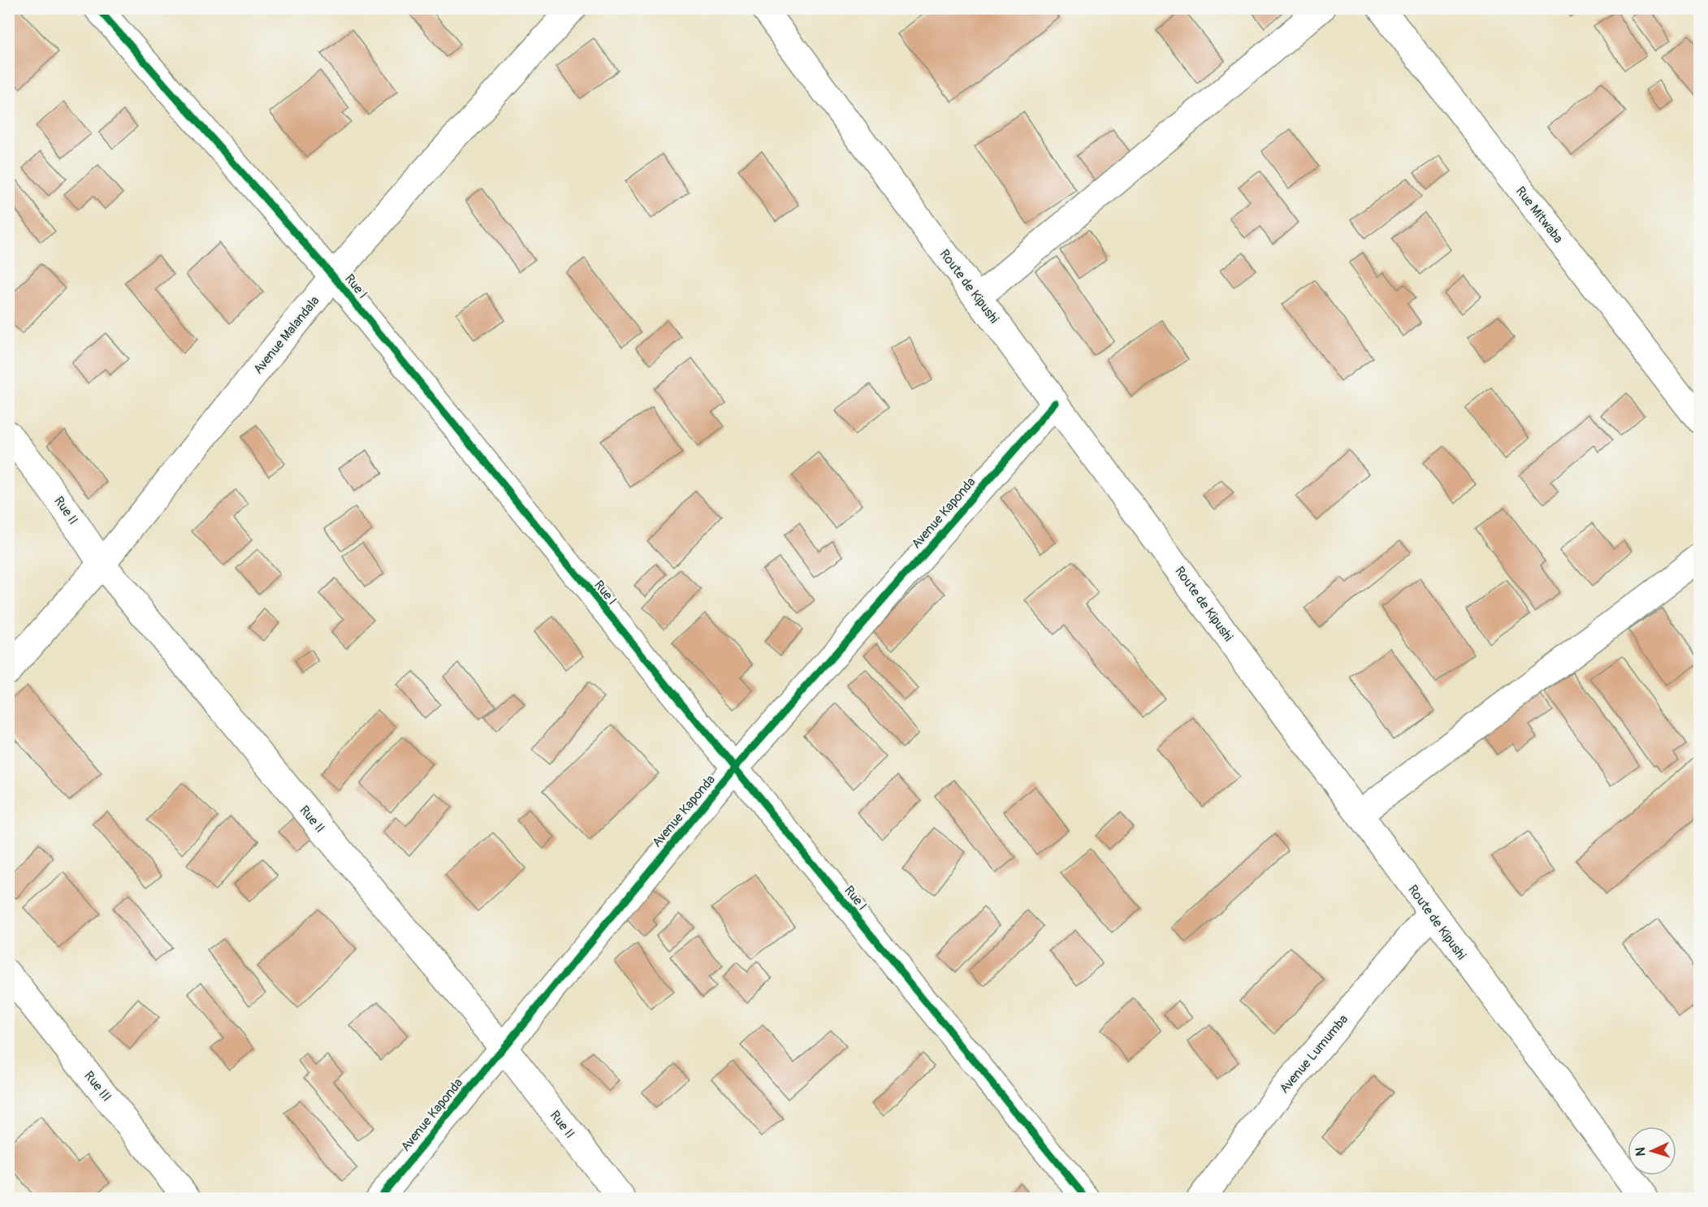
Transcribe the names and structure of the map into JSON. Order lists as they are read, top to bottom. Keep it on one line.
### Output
{"streets":{"main road":["Rue Mitwaba","Rue I","Route de Kipushi","Avenue Malandala","Rue II","Avenue Kaponda","Avenue Lumumba","Rue III"]},"crossings":[["Rue I","Avenue Malandala"],["Rue I","Avenue Kaponda"],["Route de Kipushi","Avenue Kaponda"],["Route de Kipushi","Avenue Lumumba"],["Avenue Malandala","Rue II"],["Rue II","Avenue Kaponda"]],"north":"left"}
